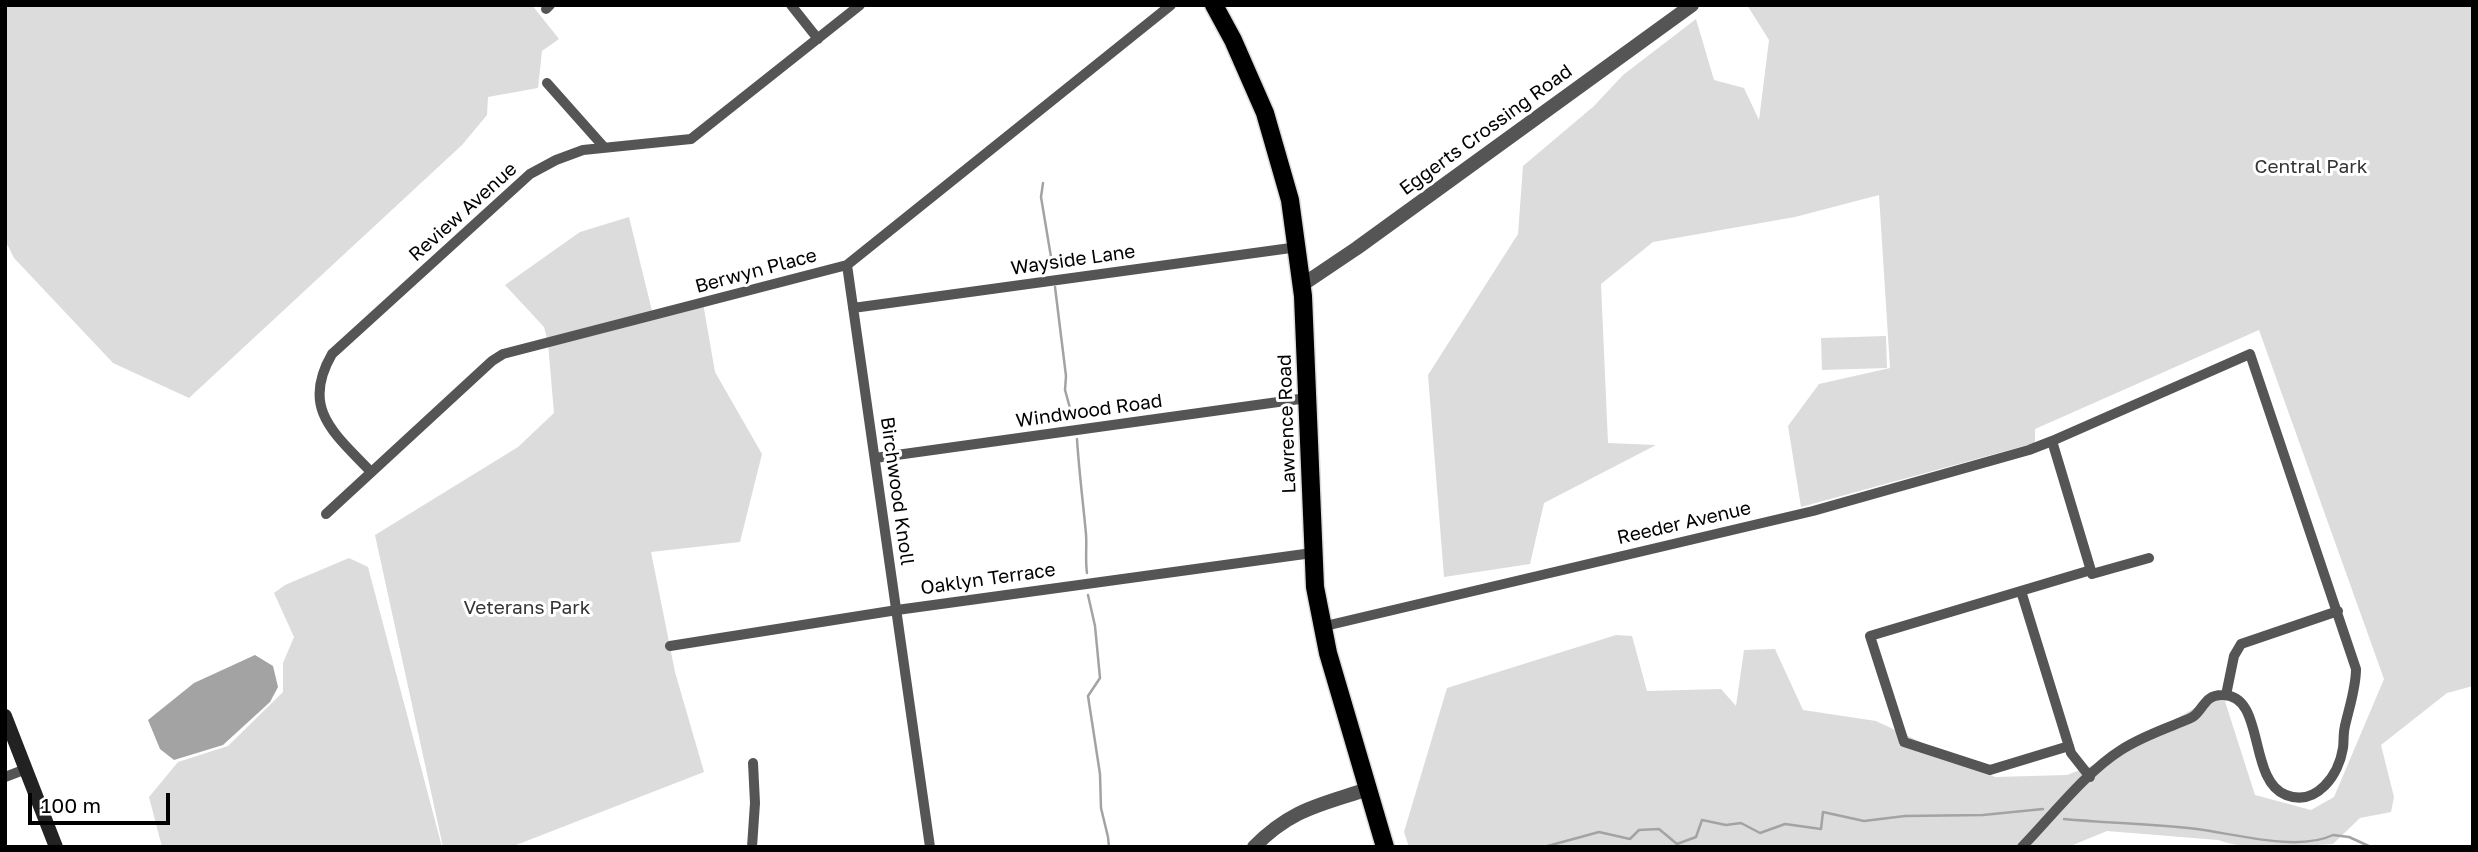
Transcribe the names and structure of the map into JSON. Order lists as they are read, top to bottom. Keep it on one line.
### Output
{"streets":{"main road":["Lawrence Road"],"street":["Eggerts Crossing Road","Review Avenue","Wayside Lane","Berwyn Place","Windwood Road","Birchwood Knoll","Reeder Avenue","Oaklyn Terrace"]},"crossings":[["Eggerts Crossing Road","Lawrence Road"],["Review Avenue","Berwyn Place"],["Wayside Lane","Lawrence Road"],["Wayside Lane","Birchwood Knoll"],["Berwyn Place","Birchwood Knoll"],["Windwood Road","Lawrence Road"],["Windwood Road","Birchwood Knoll"],["Lawrence Road","Reeder Avenue"],["Lawrence Road","Oaklyn Terrace"],["Birchwood Knoll","Oaklyn Terrace"]],"parks":["Central Park","Veterans Park"],"scale_bar":"100 m"}
